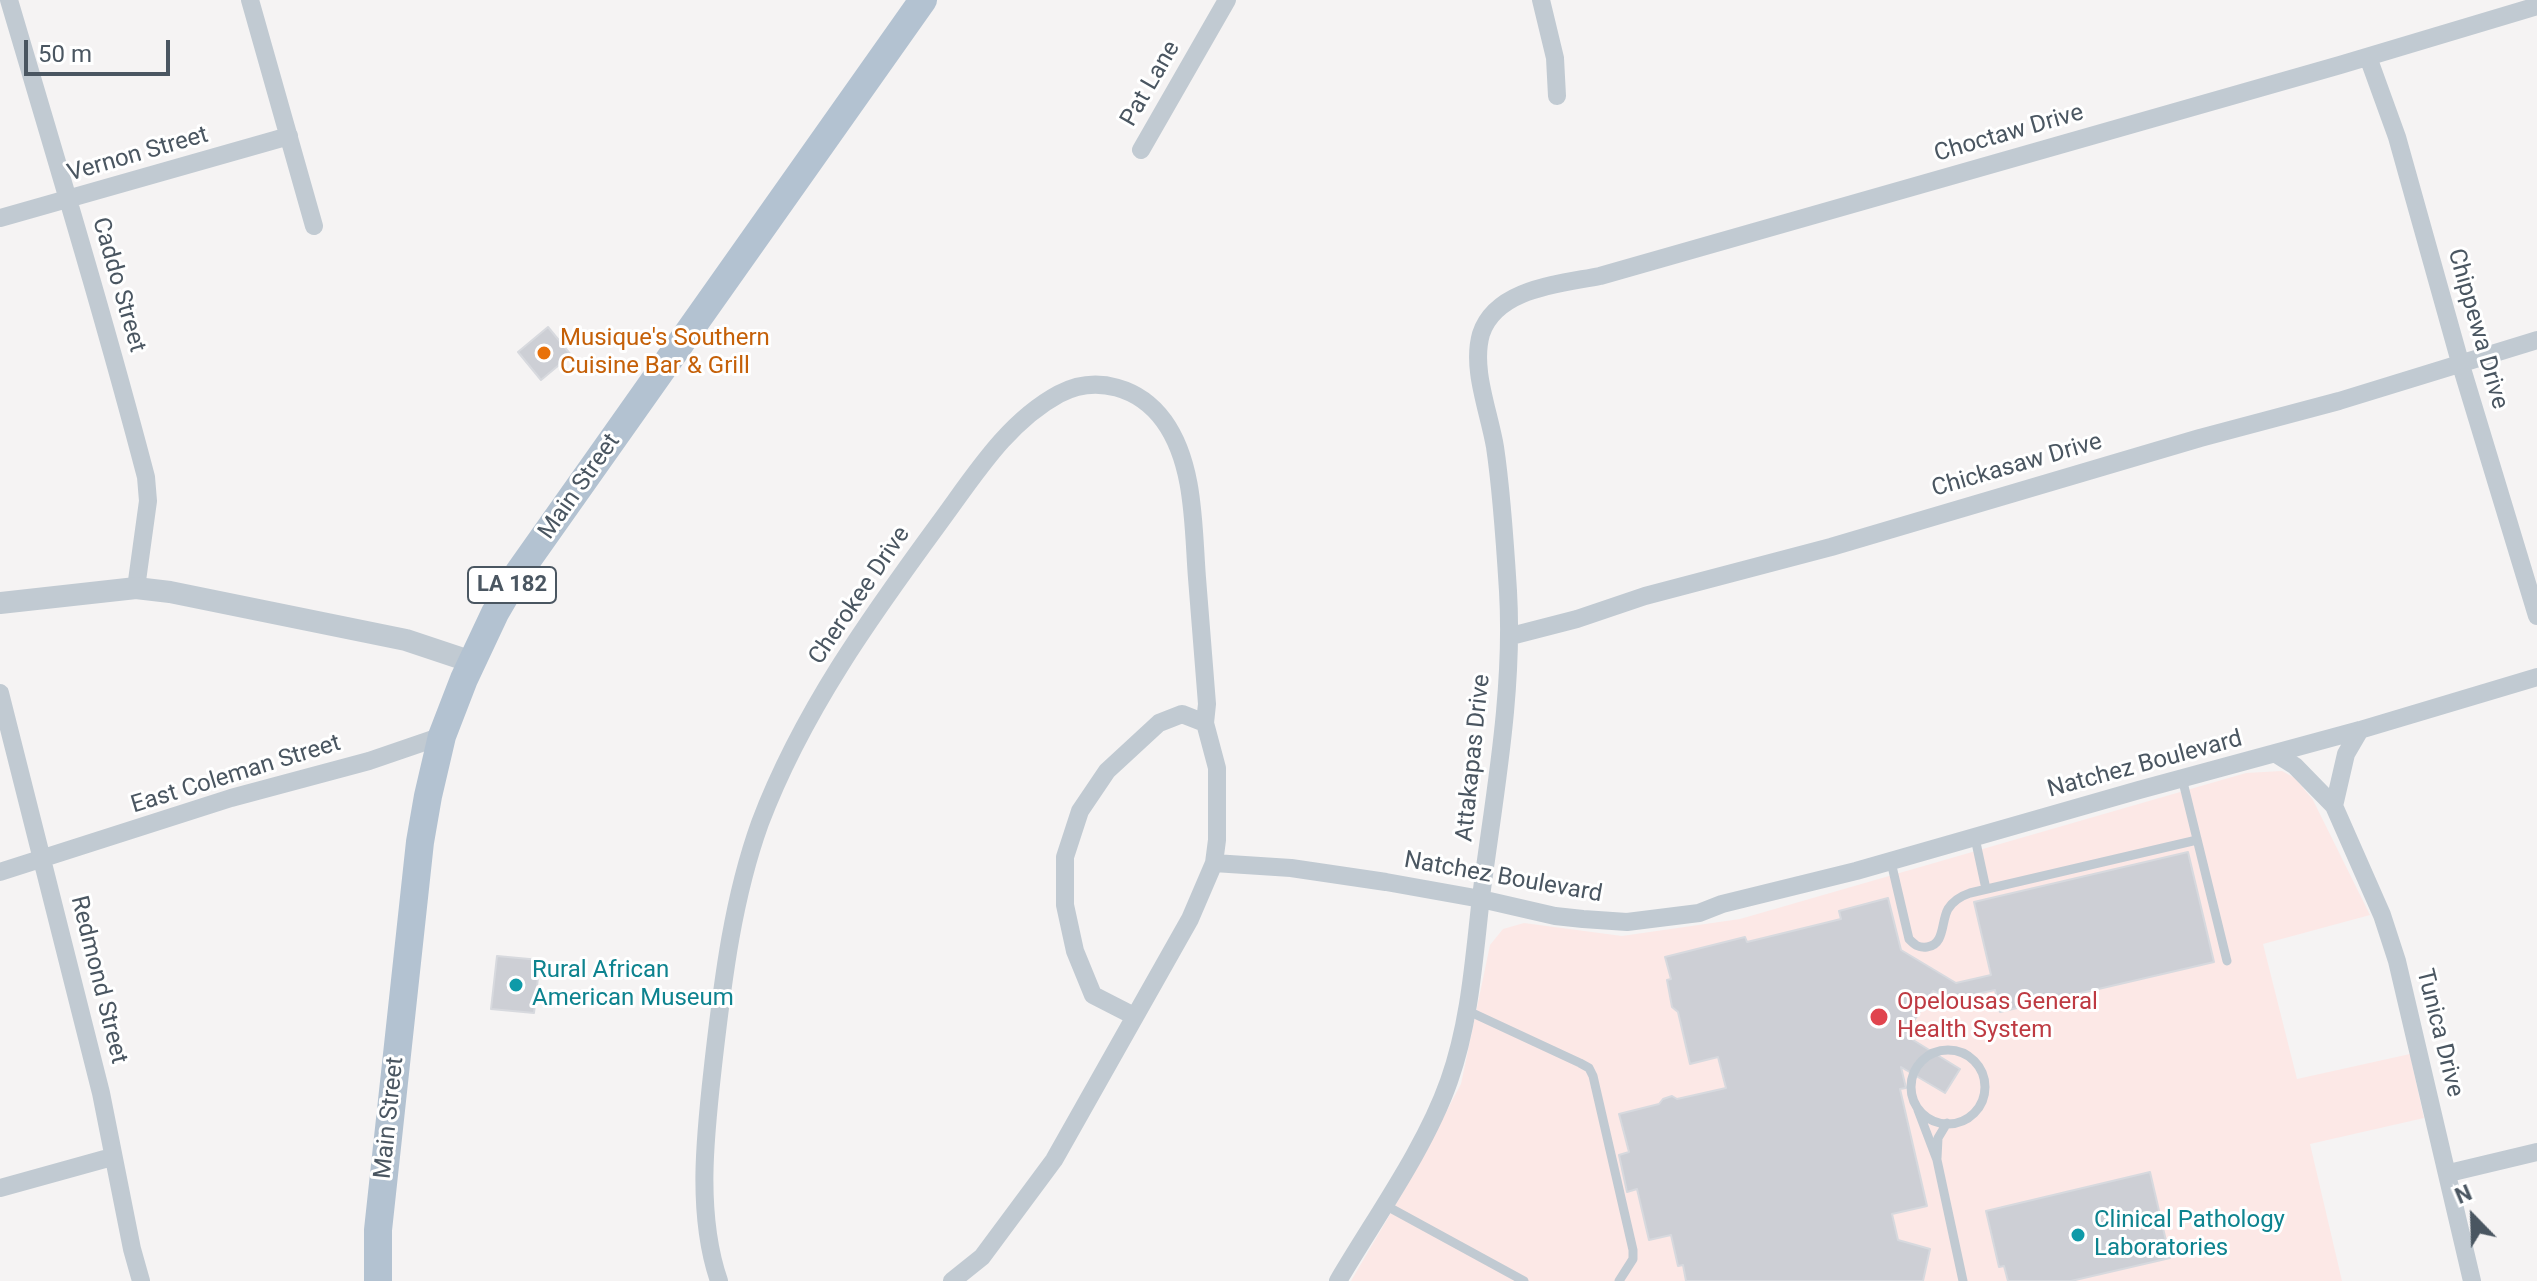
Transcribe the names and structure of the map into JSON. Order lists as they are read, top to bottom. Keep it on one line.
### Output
{"streets":{"main road":["Main Street","LA 182"],"street":["Pat Lane","Choctaw Drive","Vernon Street","Caddo Street","Chippewa Drive","Chickasaw Drive","Cherokee Drive","Attakapas Drive","Natchez Boulevard","East Coleman Street","Redmond Street","Tunica Drive"]},"crossings":[["Choctaw Drive","Chippewa Drive"],["Choctaw Drive","Attakapas Drive"],["Vernon Street","Caddo Street"],["Chippewa Drive","Chickasaw Drive"],["Chickasaw Drive","Attakapas Drive"],["Main Street","East Coleman Street"],["Cherokee Drive","Natchez Boulevard"],["Attakapas Drive","Natchez Boulevard"],["Natchez Boulevard","Tunica Drive"],["East Coleman Street","Redmond Street"]],"places":["Musique's Southern Cuisine Bar & Grill","Rural African American Museum","Opelousas General Health System","Clinical Pathology Laboratories"],"scale_bar":"50 m","north":"top left"}
